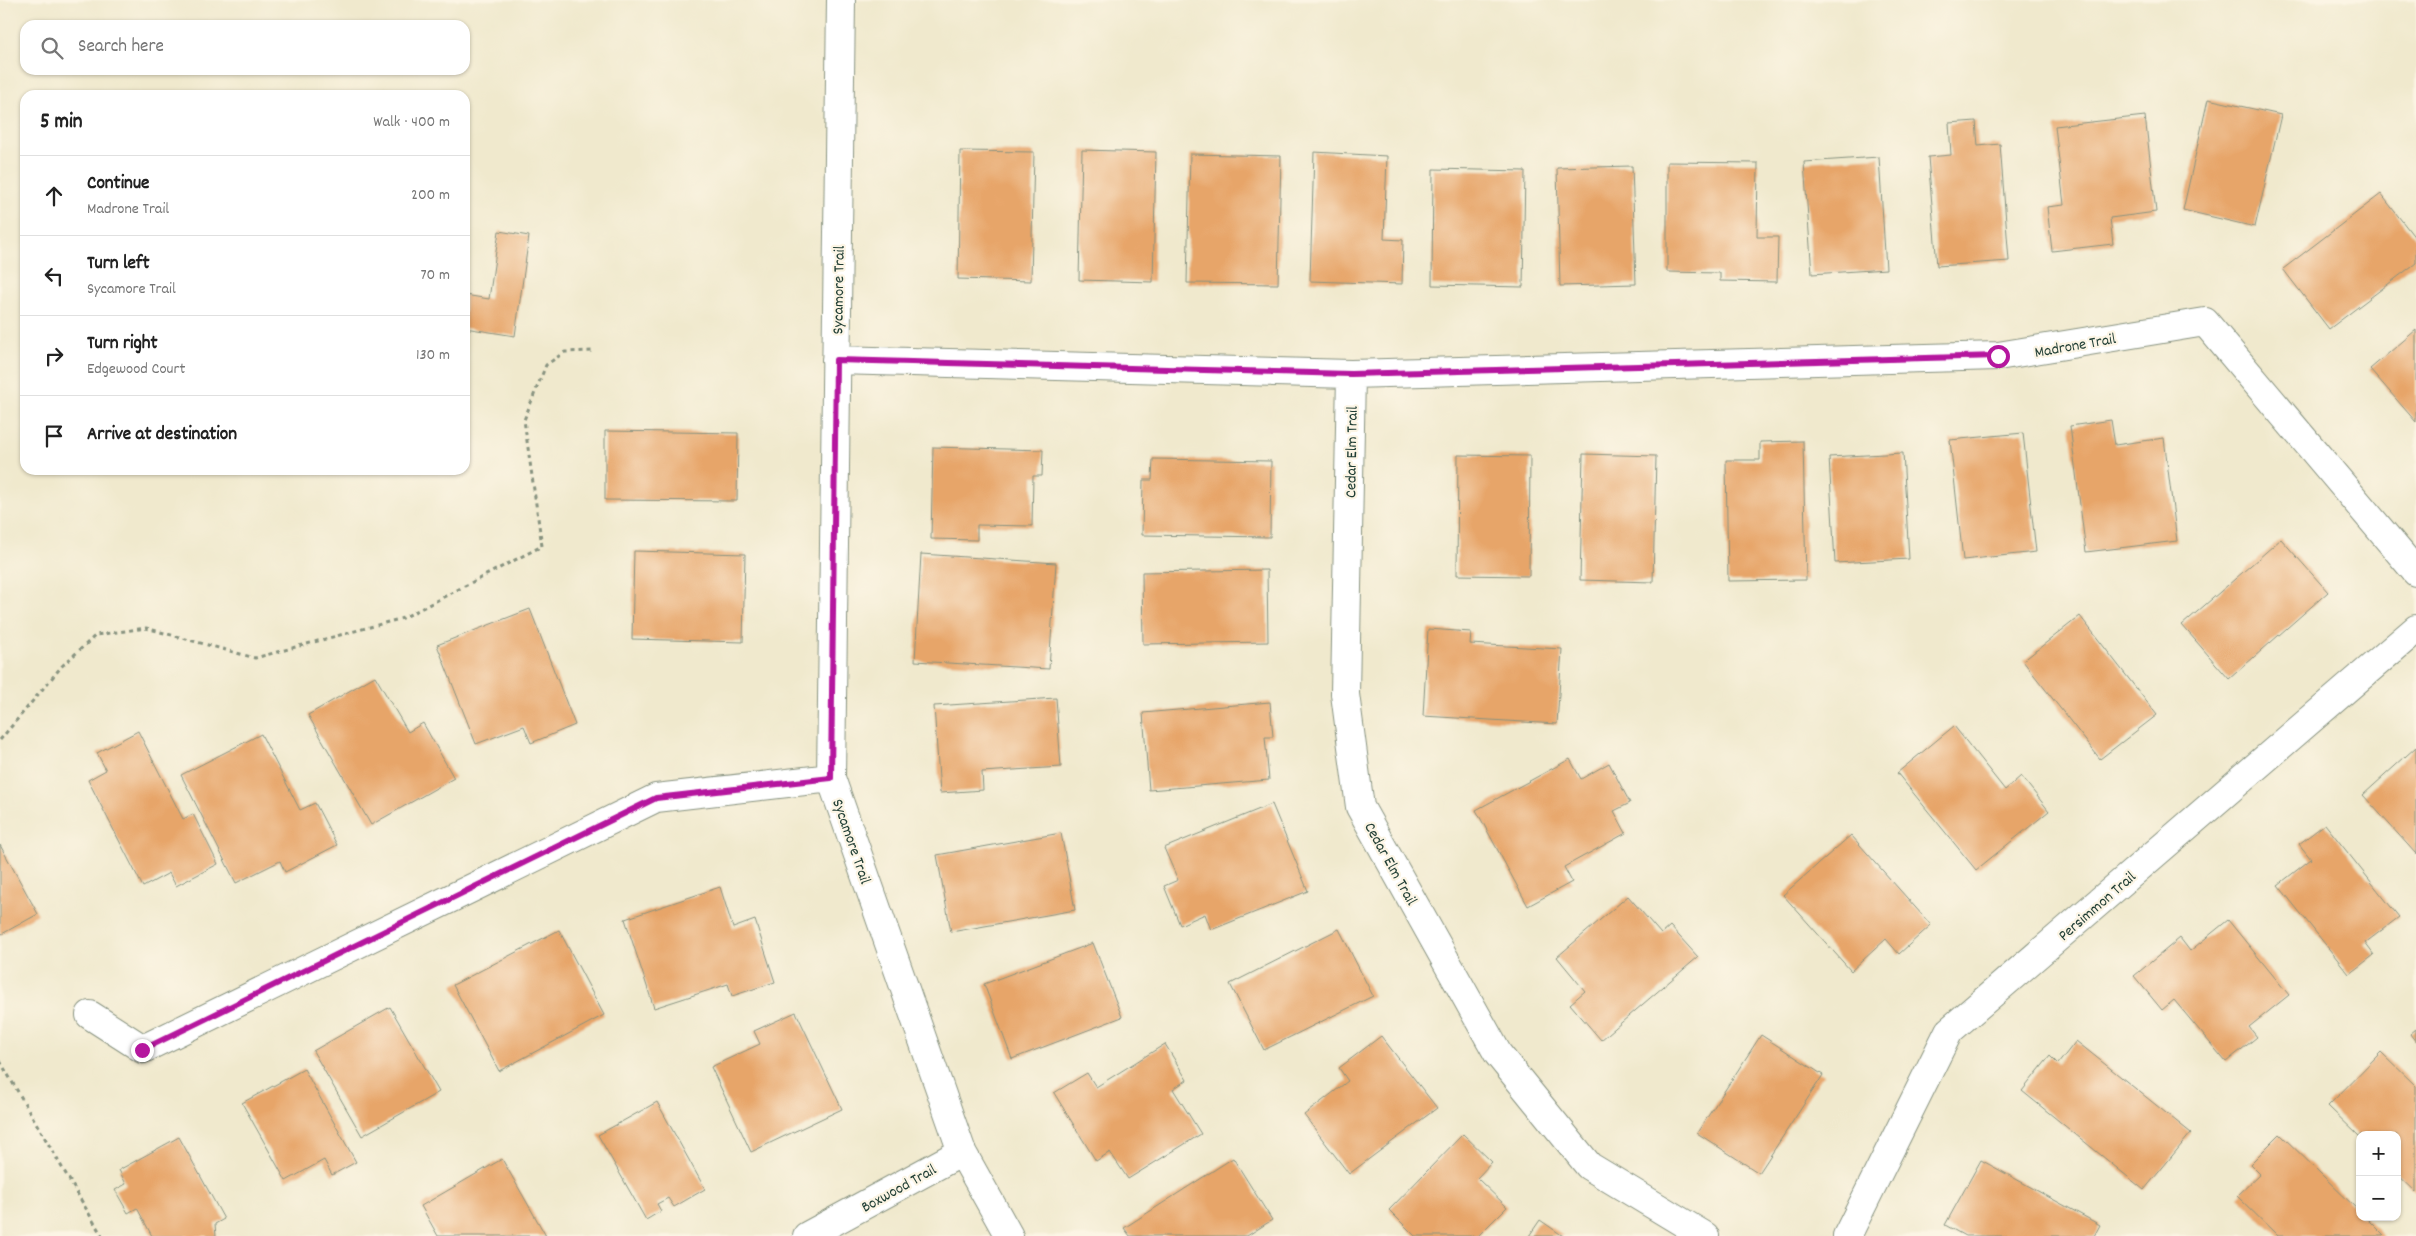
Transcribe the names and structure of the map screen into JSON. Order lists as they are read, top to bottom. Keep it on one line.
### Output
{"streets":{"street":["Sycamore Trail","Madrone Trail","Cedar Elm Trail","Persimmon Trail","Boxwood Trail"]},"crossings":[["Sycamore Trail","Madrone Trail"],["Sycamore Trail","Boxwood Trail"],["Madrone Trail","Cedar Elm Trail"]],"page":{"search":"Search here","heading":["5 min","Walk · 400 m"],"list":[["Continue","Madrone Trail","200 m"],["Turn left","Sycamore Trail","70 m"],["Turn right","Edgewood Court","130 m"],"Arrive at destination"],"map_buttons":["+","−"]}}
